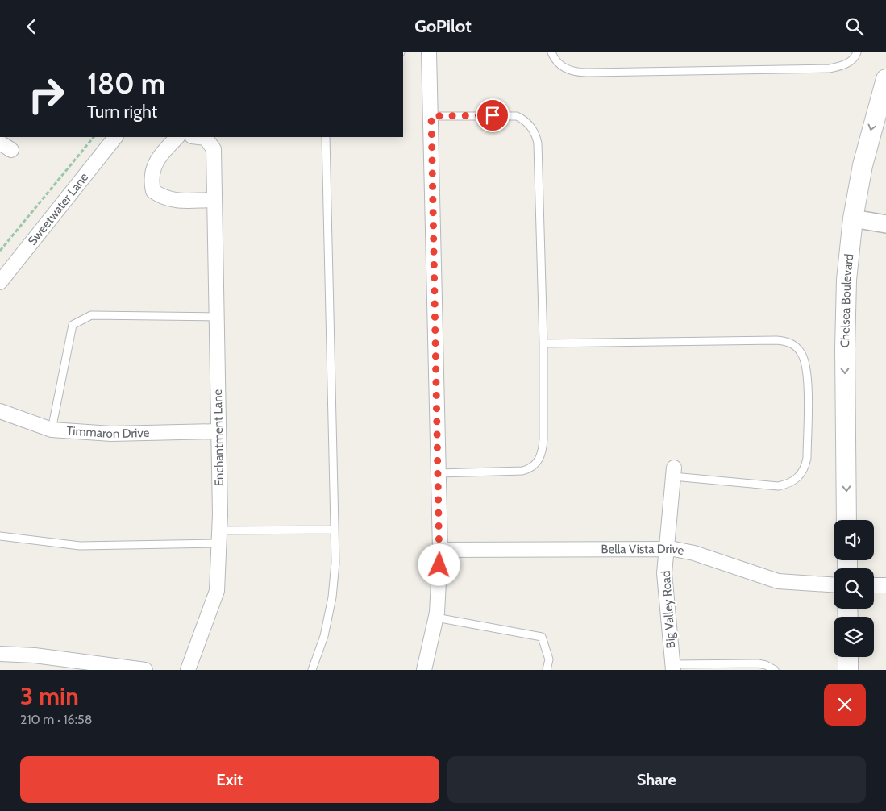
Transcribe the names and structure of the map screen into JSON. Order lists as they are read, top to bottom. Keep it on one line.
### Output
{"streets":{"main road":["Chelsea Boulevard"],"street":["Sweetwater Lane","Timmaron Drive","Enchantment Lane","Bella Vista Drive","Big Valley Road"]},"crossings":[["Timmaron Drive","Enchantment Lane"],["Bella Vista Drive","Big Valley Road"]],"one_way":["Chelsea Boulevard"],"page":{"header":"GoPilot","turn":["180 m","Turn right"],"heading":["3 min","210 m · 16:58"],"buttons":["Exit","Share"]}}
